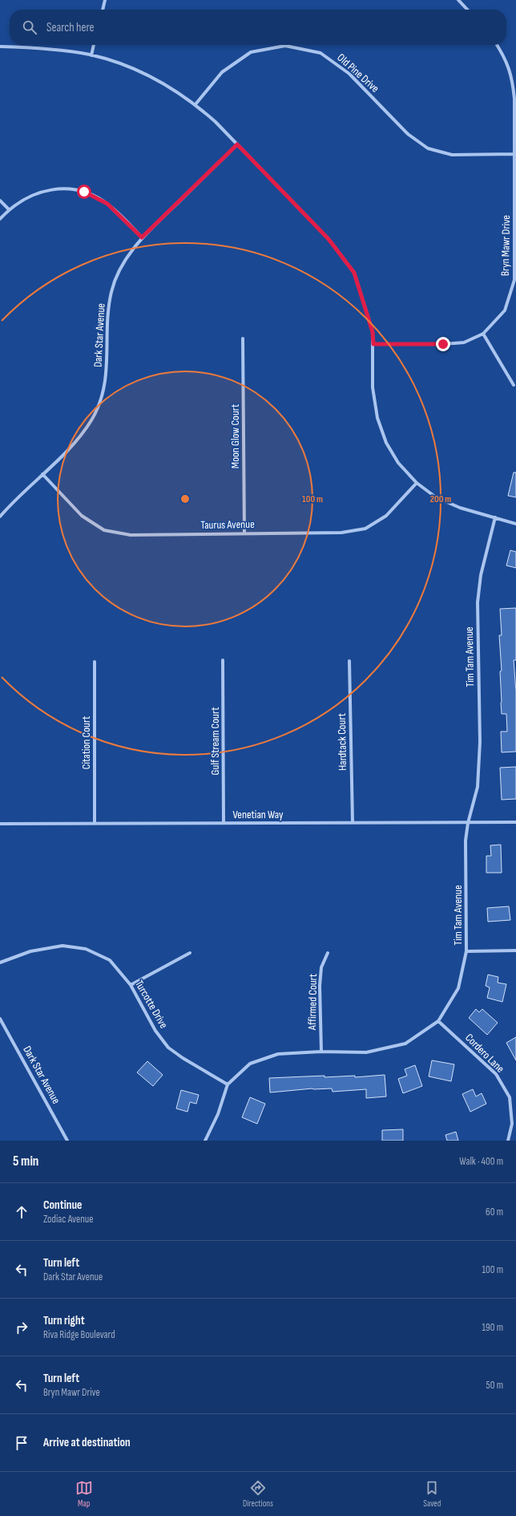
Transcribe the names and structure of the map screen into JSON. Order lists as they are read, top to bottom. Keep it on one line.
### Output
{"streets":{"street":["Old Pine Drive","Bryn Mawr Drive","Dark Star Avenue","Moon Glow Court","Taurus Avenue","Tim Tam Avenue","Gulf Stream Court","Hardtack Court","Citation Court","Venetian Way","Affirmed Court","Turcotte Drive","Cordero Lane"]},"crossings":[["Old Pine Drive","Bryn Mawr Drive"],["Dark Star Avenue","Taurus Avenue"],["Moon Glow Court","Taurus Avenue"],["Tim Tam Avenue","Venetian Way"],["Tim Tam Avenue","Affirmed Court"],["Tim Tam Avenue","Turcotte Drive"],["Tim Tam Avenue","Cordero Lane"],["Gulf Stream Court","Venetian Way"],["Hardtack Court","Venetian Way"],["Citation Court","Venetian Way"]],"page":{"search":"Search here","heading":["5 min","Walk · 400 m"],"list":[["Continue","Zodiac Avenue","60 m"],["Turn left","Dark Star Avenue","100 m"],["Turn right","Riva Ridge Boulevard","190 m"],["Turn left","Bryn Mawr Drive","50 m"],"Arrive at destination"],"nav":["Map","Directions","Saved"]},"rings":["100 m","200 m"]}
